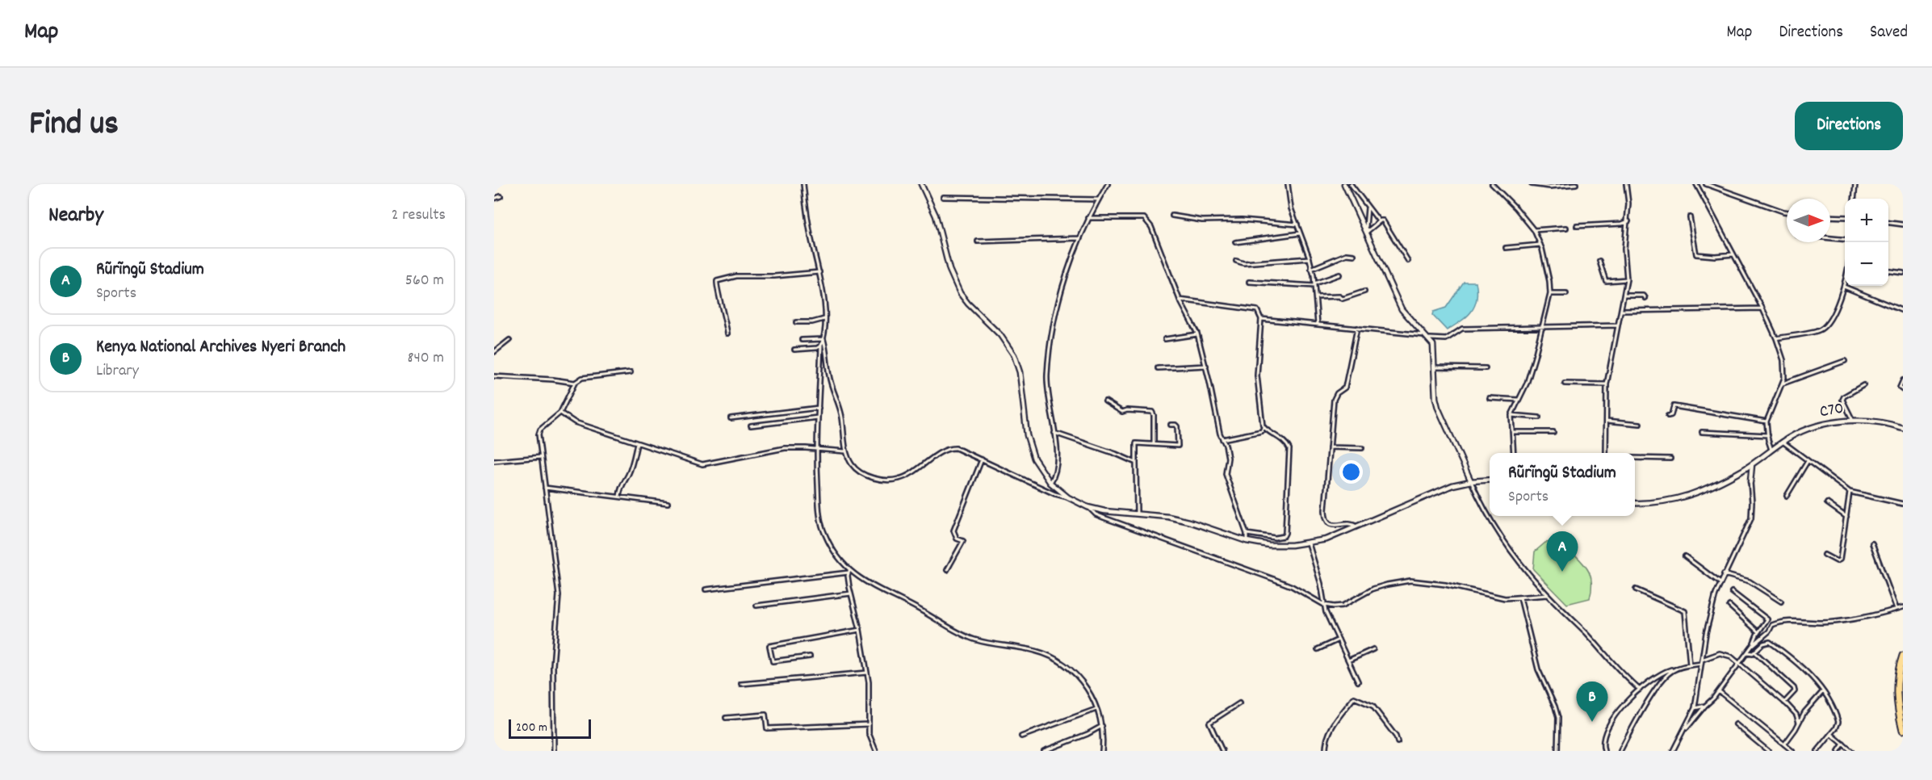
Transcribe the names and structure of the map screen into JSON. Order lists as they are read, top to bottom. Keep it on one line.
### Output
{"streets":{"main road":["C70"]},"scale_bar":"200 m","north":"right","page":{"header":"Map","nav":["Map","Directions","Saved"],"title":"Find us","buttons":"Directions","heading":["Nearby","2 results"],"map_buttons":["+","−"],"list":[{"mark":"A","name":"Rũrĩngũ Stadium","note":"Sports","value":"560 m"},{"mark":"B","name":"Kenya National Archives Nyeri Branch","note":"Library","value":"840 m"}],"popup":["Rũrĩngũ Stadium","Sports"],"pins":["A","B"],"scale":"200 m"}}
